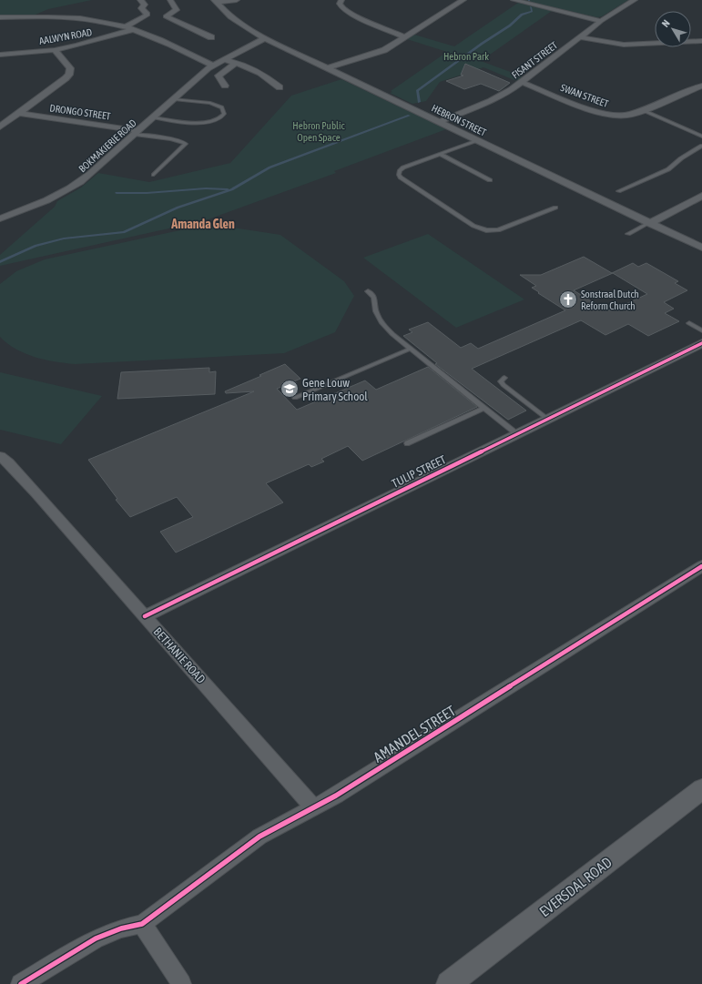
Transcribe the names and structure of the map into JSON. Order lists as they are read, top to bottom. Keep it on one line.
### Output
{"streets":{"street":["AALWYN ROAD","FISANT STREET","SWAN STREET","DRONGO STREET","HEBRON STREET","BOKMAKIERIE ROAD","TULIP STREET","BETHANIE ROAD","AMANDEL STREET","EVERSDAL ROAD"]},"crossings":[["FISANT STREET","SWAN STREET"],["FISANT STREET","HEBRON STREET"],["DRONGO STREET","BOKMAKIERIE ROAD"],["HEBRON STREET","BOKMAKIERIE ROAD"],["TULIP STREET","BETHANIE ROAD"],["BETHANIE ROAD","AMANDEL STREET"]],"districts":["Amanda Glen"],"parks":["Hebron Park","Hebron Public Open Space"],"places":{"church":["Sonstraal Dutch Reform Church"],"school or university":["Gene Louw Primary School"]},"north":"top left"}
